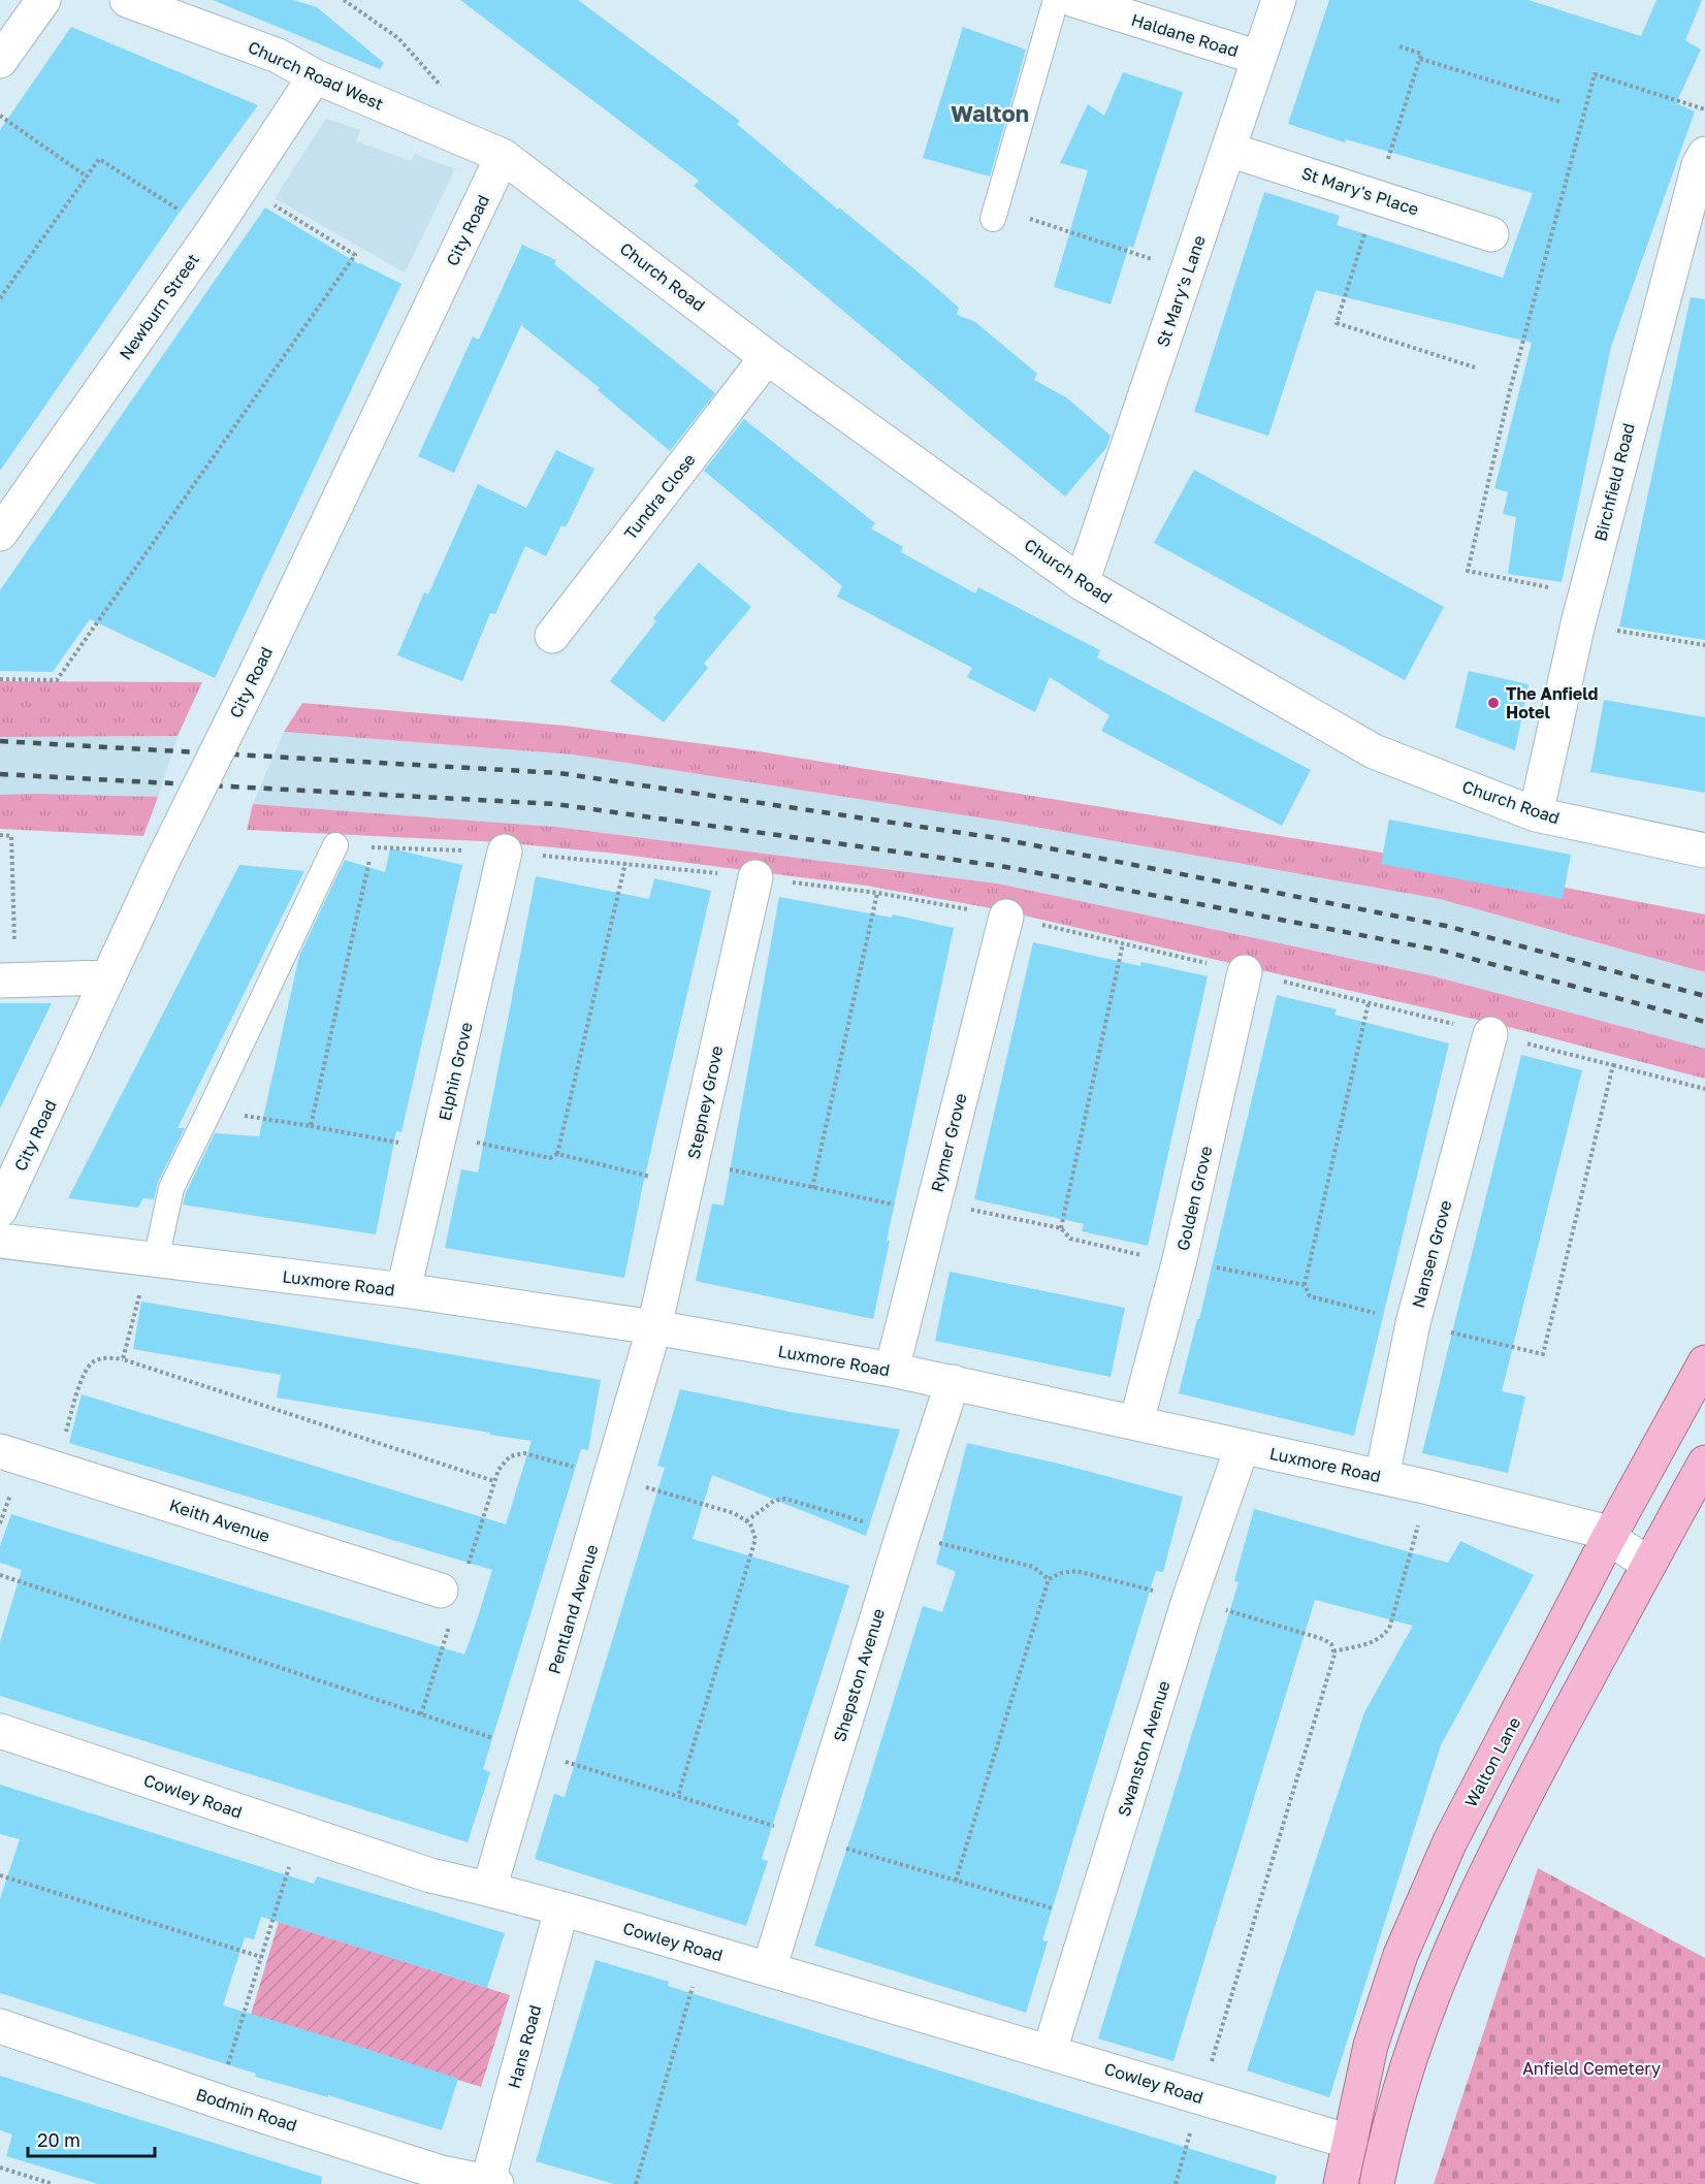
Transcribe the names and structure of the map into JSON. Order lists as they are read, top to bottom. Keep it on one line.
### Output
{"streets":{"highway":["Walton Lane"],"street":["Haldane Road","Church Road West","St Mary's Place","City Road","Church Road","St Mary's Lane","Newburn Street","Birchfield Road","Tundra Close","Elphin Grove","Stepney Grove","Rymer Grove","Golden Grove","Nansen Grove","Luxmore Road","Keith Avenue","Pentland Avenue","Shepston Avenue","Swanston Avenue","Cowley Road","Hans Road","Bodmin Road"]},"crossings":[["Haldane Road","St Mary's Lane"],["Church Road West","City Road"],["Church Road West","Church Road"],["Church Road West","Newburn Street"],["St Mary's Place","St Mary's Lane"],["City Road","Church Road"],["Church Road","St Mary's Lane"],["Church Road","Birchfield Road"],["Church Road","Tundra Close"],["Elphin Grove","Luxmore Road"],["Stepney Grove","Luxmore Road"],["Stepney Grove","Pentland Avenue"],["Rymer Grove","Luxmore Road"],["Golden Grove","Luxmore Road"],["Nansen Grove","Luxmore Road"],["Luxmore Road","Pentland Avenue"],["Luxmore Road","Shepston Avenue"],["Luxmore Road","Swanston Avenue"],["Luxmore Road","Walton Lane"],["Pentland Avenue","Cowley Road"],["Shepston Avenue","Cowley Road"],["Swanston Avenue","Cowley Road"],["Walton Lane","Cowley Road"],["Cowley Road","Hans Road"],["Hans Road","Bodmin Road"]],"districts":["Walton"],"parks":["Anfield Cemetery"],"places":["The Anfield Hotel"],"scale_bar":"20 m"}
